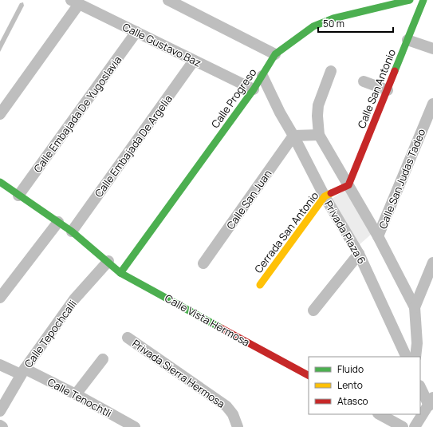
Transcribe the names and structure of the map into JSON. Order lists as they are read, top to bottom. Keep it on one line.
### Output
{"streets":{"street":["Calle Gustavo Baz","Calle San Antonio","Calle Progreso","Calle Embajada De Yugoslavia","Calle Embajada De Argelia","Calle San Judas Tadeo","Calle San Juan","Cerrada San Antonio","Privada Plaza 6","Calle Vista Hermosa","Calle Tepochcalli","Privada Sierra Hermosa","Calle Tenochtli"]},"crossings":[["Calle Gustavo Baz","Calle Progreso"],["Calle Gustavo Baz","Calle Embajada De Yugoslavia"],["Calle Gustavo Baz","Calle Embajada De Argelia"],["Calle San Antonio","Cerrada San Antonio"],["Calle Progreso","Privada Plaza 6"],["Calle Progreso","Calle Vista Hermosa"],["Calle Embajada De Yugoslavia","Calle Vista Hermosa"],["Calle Embajada De Argelia","Calle Vista Hermosa"],["Calle San Juan","Privada Plaza 6"],["Cerrada San Antonio","Privada Plaza 6"],["Calle Vista Hermosa","Calle Tepochcalli"],["Calle Tepochcalli","Calle Tenochtli"]],"legend":["Fluido","Lento","Atasco"],"scale_bar":"50 m"}
